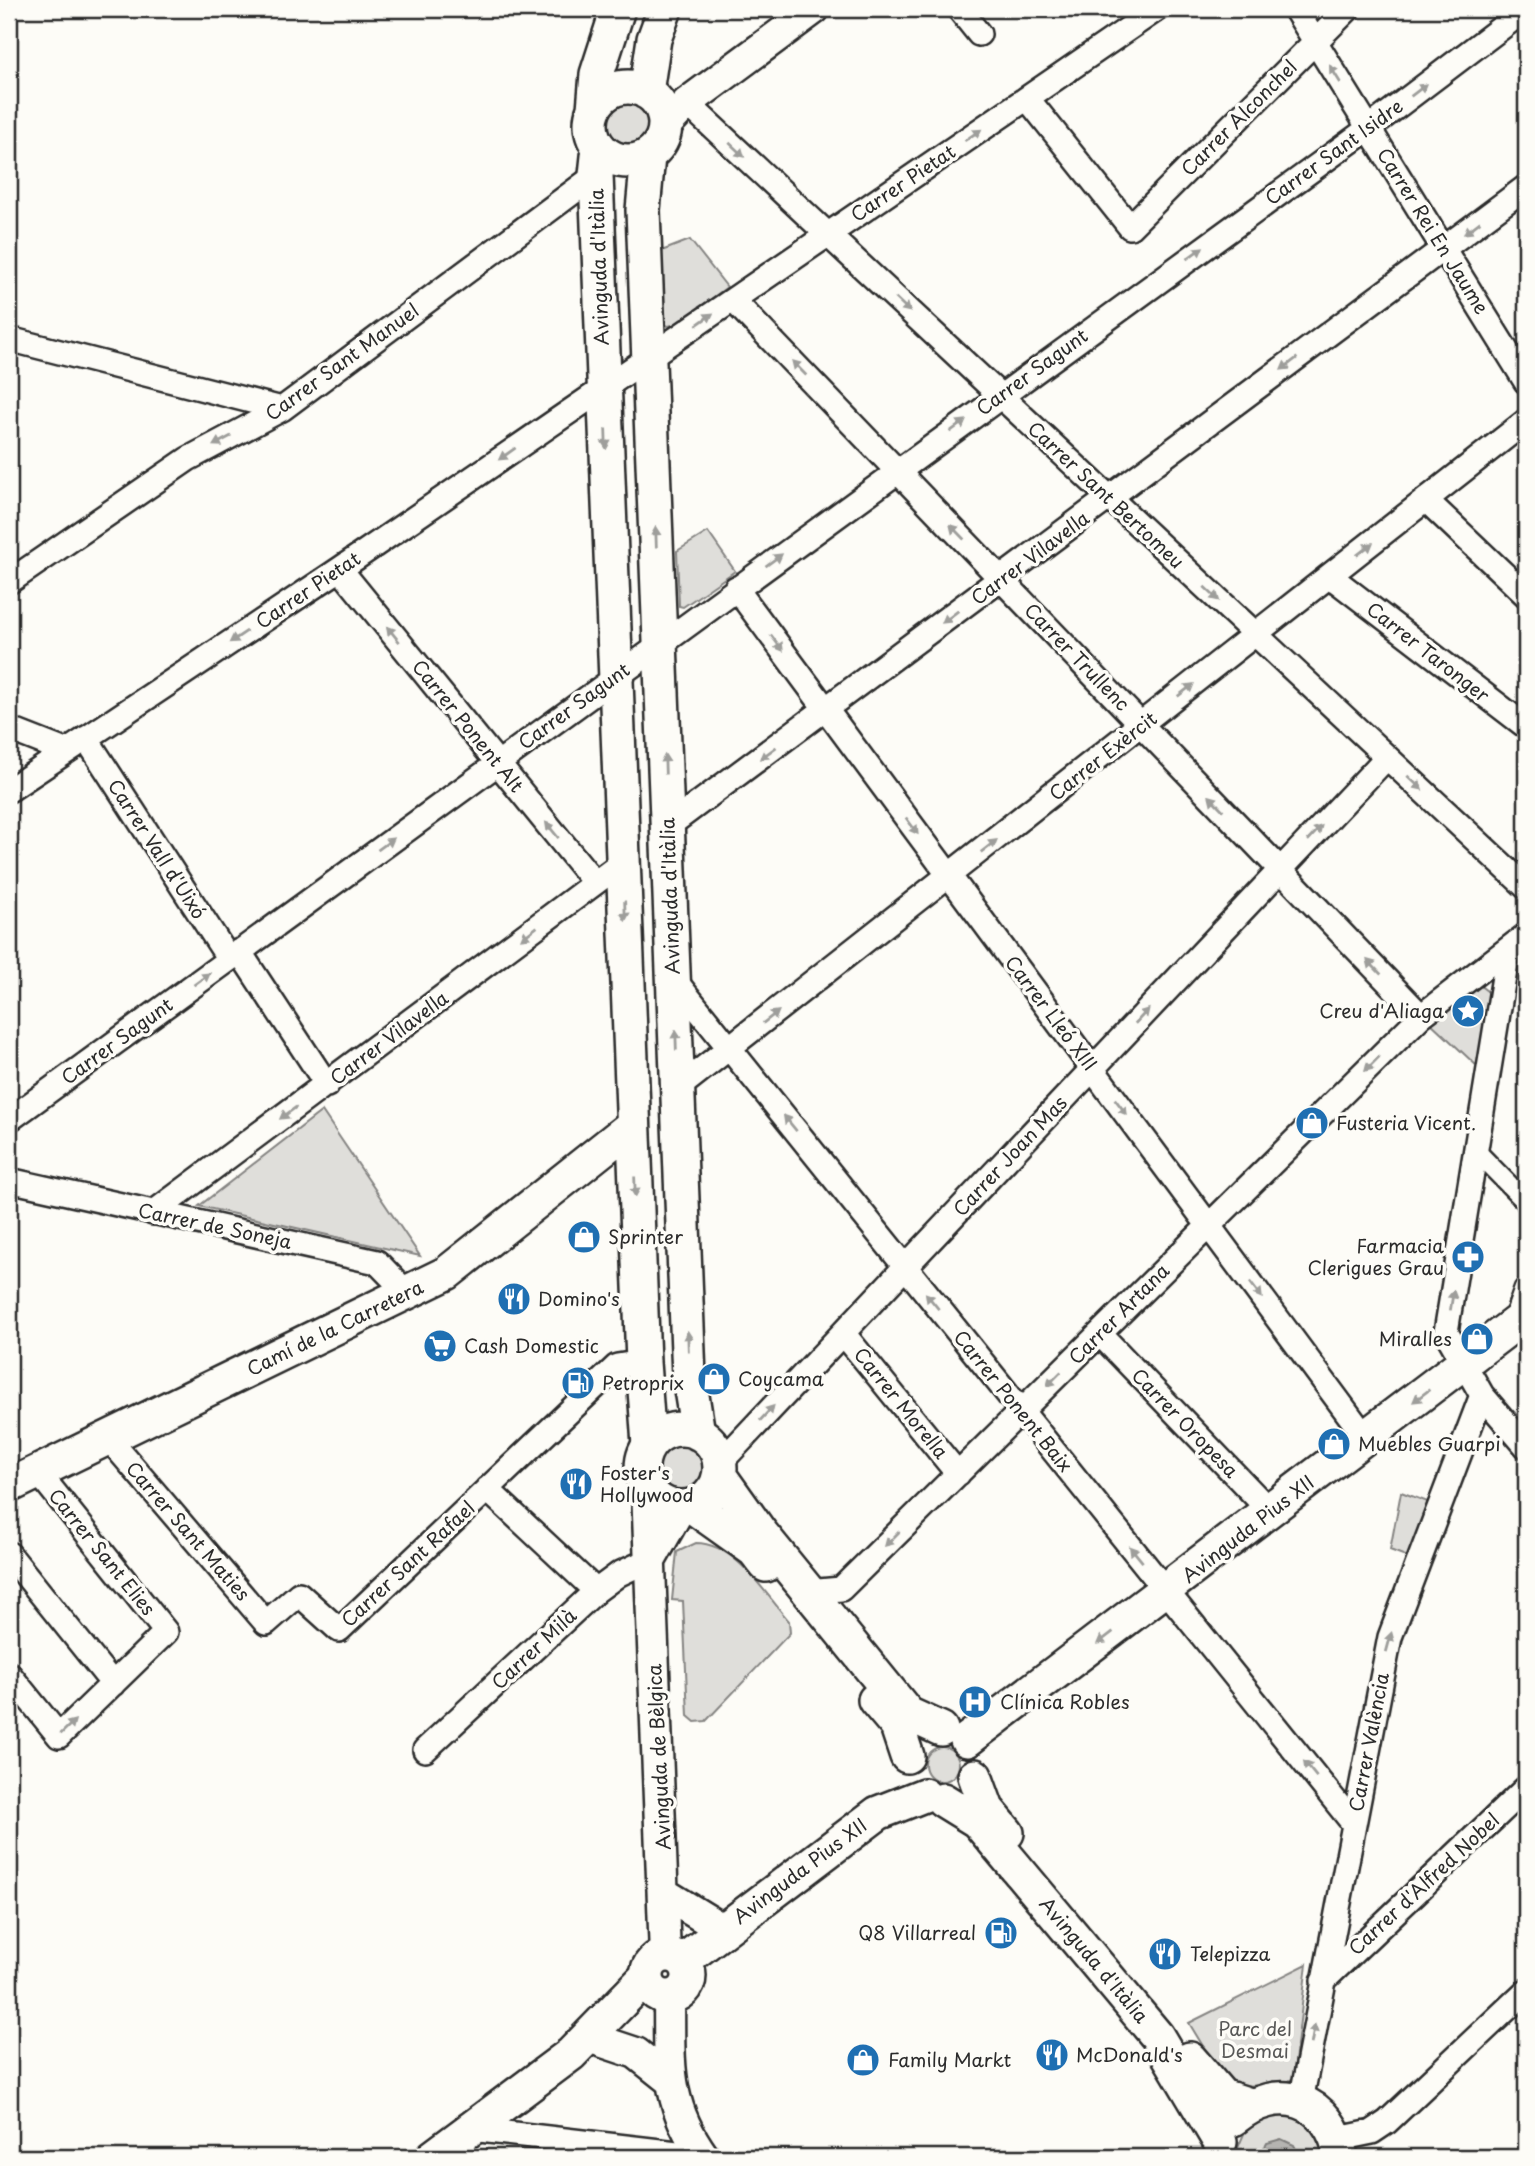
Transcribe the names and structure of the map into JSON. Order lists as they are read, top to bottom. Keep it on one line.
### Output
{"streets":{"main road":["Avinguda d'Itàlia","Camí de la Carretera","Avinguda Pius XII"],"street":["Carrer Alconchel","Carrer Sant Isidre","Carrer Pietat","Carrer Rei En Jaume","Carrer Sant Manuel","Carrer Sagunt","Carrer Sant Bertomeu","Carrer Vilavella","Carrer Taronger","Carrer Trullenc","Carrer Ponent Alt","Carrer Exèrcit","Carrer Vall d'Uixó","Carrer Lleó XIII","Carrer Joan Mas","Carrer de Soneja","Carrer Artana","Carrer Ponent Baix","Carrer Morella","Carrer Oropesa","Carrer Sant Maties","Carrer Sant Elies","Carrer Sant Rafael","Carrer Milà","Carrer València","Avinguda de Bèlgica","Carrer d'Alfred Nobel"]},"crossings":[["Carrer Alconchel","Carrer Pietat"],["Carrer Alconchel","Carrer Rei En Jaume"],["Carrer Sant Isidre","Carrer Rei En Jaume"],["Carrer Sant Isidre","Carrer Sagunt"],["Carrer Pietat","Avinguda d'Itàlia"],["Carrer Pietat","Carrer Sant Bertomeu"],["Carrer Pietat","Carrer Trullenc"],["Carrer Pietat","Carrer Ponent Alt"],["Carrer Pietat","Carrer Vall d'Uixó"],["Carrer Rei En Jaume","Carrer Vilavella"],["Avinguda d'Itàlia","Carrer Sant Manuel"],["Avinguda d'Itàlia","Carrer Sagunt"],["Avinguda d'Itàlia","Carrer Sant Bertomeu"],["Avinguda d'Itàlia","Carrer Vilavella"],["Avinguda d'Itàlia","Carrer Exèrcit"],["Avinguda d'Itàlia","Carrer Joan Mas"],["Avinguda d'Itàlia","Camí de la Carretera"],["Avinguda d'Itàlia","Carrer Ponent Baix"],["Avinguda d'Itàlia","Avinguda Pius XII"],["Avinguda d'Itàlia","Carrer Sant Rafael"],["Avinguda d'Itàlia","Avinguda de Bèlgica"],["Carrer Sant Manuel","Carrer Sant Bertomeu"],["Carrer Sagunt","Carrer Sant Bertomeu"],["Carrer Sagunt","Carrer Trullenc"],["Carrer Sagunt","Carrer Ponent Alt"],["Carrer Sagunt","Carrer Vall d'Uixó"],["Carrer Sagunt","Carrer Lleó XIII"],["Carrer Sant Bertomeu","Carrer Vilavella"],["Carrer Sant Bertomeu","Carrer Exèrcit"],["Carrer Sant Bertomeu","Carrer Joan Mas"],["Carrer Vilavella","Carrer Trullenc"],["Carrer Vilavella","Carrer Ponent Alt"],["Carrer Vilavella","Carrer Vall d'Uixó"],["Carrer Vilavella","Carrer Lleó XIII"],["Carrer Vilavella","Carrer de Soneja"],["Carrer Taronger","Carrer Exèrcit"],["Carrer Trullenc","Carrer Exèrcit"],["Carrer Trullenc","Carrer Joan Mas"],["Carrer Trullenc","Carrer Artana"],["Carrer Exèrcit","Carrer Lleó XIII"],["Carrer Exèrcit","Carrer Ponent Baix"],["Carrer Lleó XIII","Carrer Joan Mas"],["Carrer Lleó XIII","Carrer Artana"],["Carrer Lleó XIII","Avinguda Pius XII"],["Carrer Joan Mas","Carrer Ponent Baix"],["Carrer Joan Mas","Carrer Morella"],["Carrer Joan Mas","Avinguda de Bèlgica"],["Carrer de Soneja","Camí de la Carretera"],["Carrer Artana","Carrer Ponent Baix"],["Carrer Artana","Carrer Morella"],["Carrer Artana","Carrer Oropesa"],["Camí de la Carretera","Carrer Sant Maties"],["Camí de la Carretera","Carrer Sant Elies"],["Carrer Ponent Baix","Avinguda Pius XII"],["Carrer Ponent Baix","Carrer València"],["Carrer Oropesa","Avinguda Pius XII"],["Avinguda Pius XII","Avinguda de Bèlgica"],["Carrer Sant Maties","Carrer Sant Rafael"],["Carrer Sant Rafael","Carrer Milà"],["Carrer Milà","Avinguda de Bèlgica"],["Carrer València","Carrer d'Alfred Nobel"]],"one_way":["Carrer Sant Isidre","Carrer Sant Manuel","Carrer Sagunt","Carrer Sant Bertomeu","Carrer Vilavella","Carrer Trullenc","Carrer Ponent Alt","Carrer Exèrcit","Carrer Lleó XIII","Carrer Joan Mas","Carrer Artana","Carrer Ponent Baix","Carrer València"],"parks":["Parc del Desmai"],"places":{"place":["Creu d'Aliaga"],"shop":["Fusteria Vicent.","Sprinter","Miralles","Coycama","Muebles Guarpi","Family Markt"],"pharmacy":["Farmacia Clerigues Grau"],"restaurant":["Domino's","Foster's Hollywood","Telepizza","McDonald's"],"supermarket":["Cash Domestic"],"fuel station":["Petroprix","Q8 Villarreal"],"hospital":["Clínica Robles"]}}
